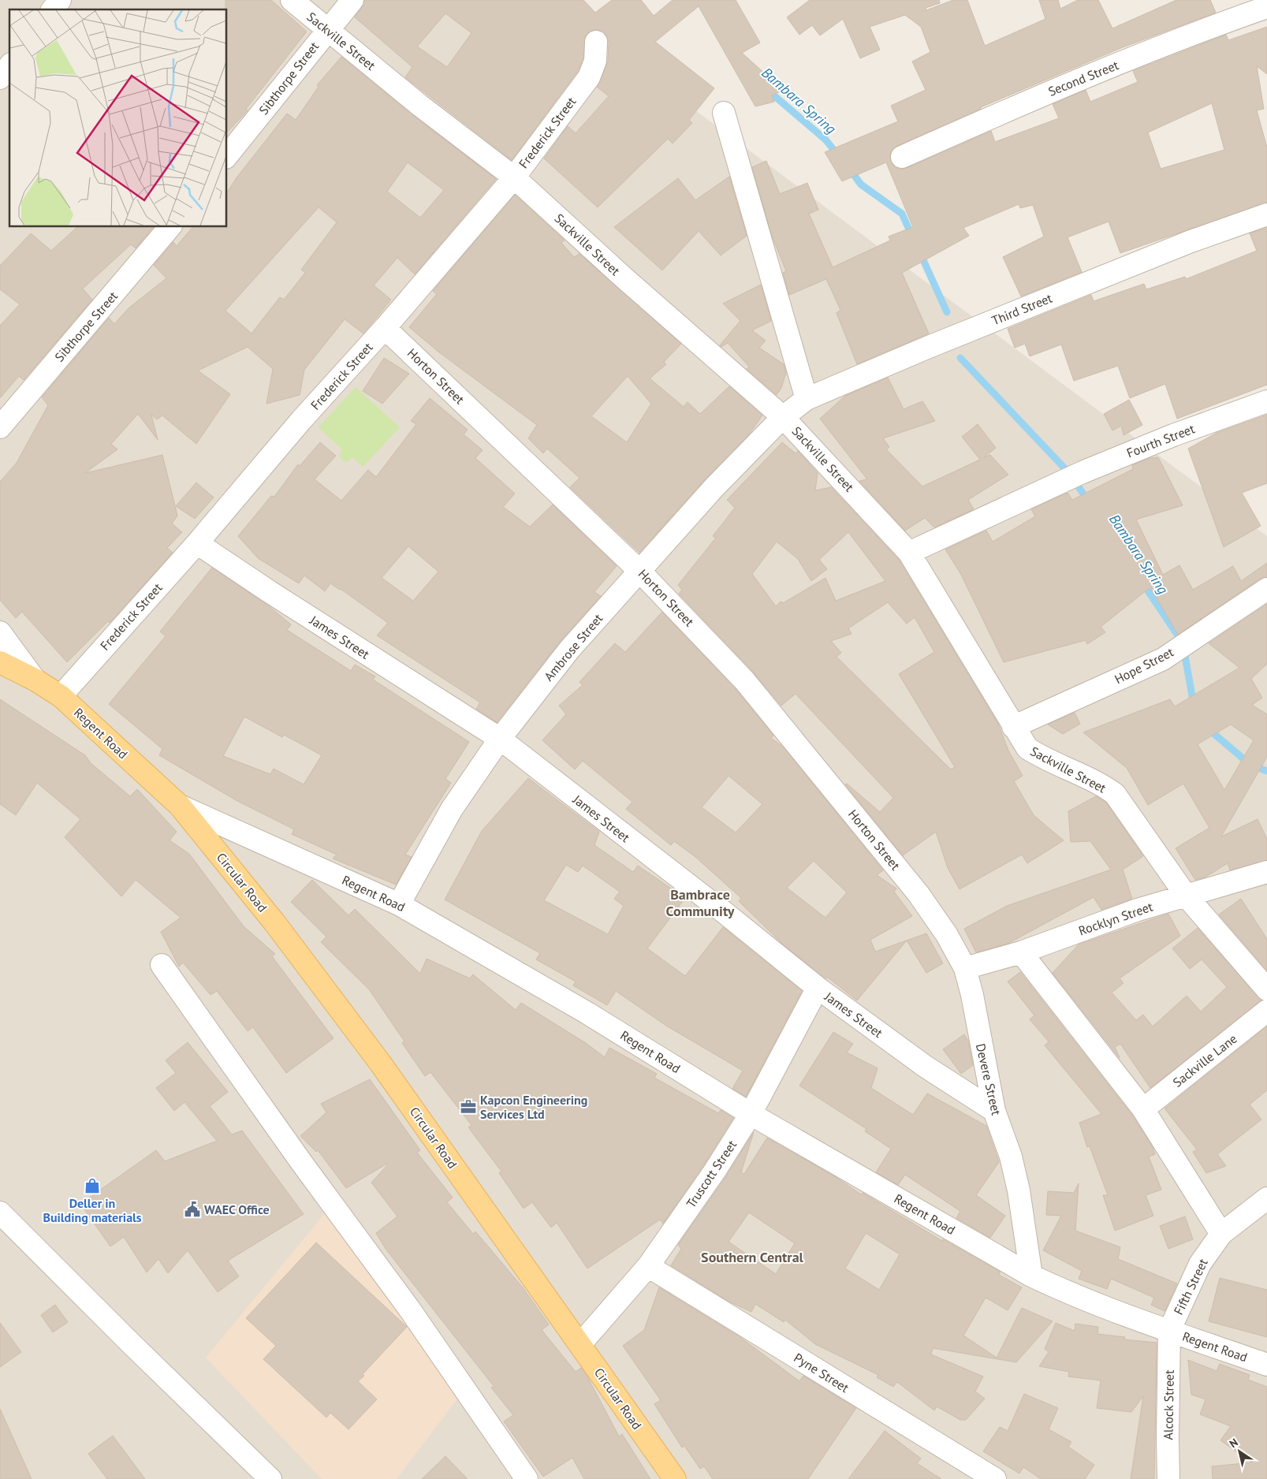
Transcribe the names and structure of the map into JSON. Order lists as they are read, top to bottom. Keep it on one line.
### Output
{"streets":{"main road":["Regent Road","Circular Road"],"street":["Sackville Street","Sibthorpe Street","Second Street","Frederick Street","Third Street","Horton Street","Fourth Street","James Street","Ambrose Street","Hope Street","Rocklyn Street","Sackville Lane","Devere Street","Truscott Street","Fifth Street","Pyne Street","Alcock Street"]},"crossings":[["Sackville Street","Sibthorpe Street"],["Sackville Street","Frederick Street"],["Sackville Street","Third Street"],["Sackville Street","Fourth Street"],["Sackville Street","Ambrose Street"],["Sackville Street","Hope Street"],["Sackville Street","Rocklyn Street"],["Frederick Street","Horton Street"],["Frederick Street","James Street"],["Frederick Street","Regent Road"],["Third Street","Ambrose Street"],["Horton Street","Ambrose Street"],["Horton Street","Devere Street"],["James Street","Ambrose Street"],["James Street","Devere Street"],["James Street","Truscott Street"],["Ambrose Street","Regent Road"],["Regent Road","Circular Road"],["Regent Road","Devere Street"],["Regent Road","Truscott Street"],["Regent Road","Fifth Street"],["Regent Road","Alcock Street"],["Circular Road","Truscott Street"],["Rocklyn Street","Devere Street"],["Truscott Street","Pyne Street"],["Fifth Street","Alcock Street"]],"districts":["Bambrace Community","Southern Central"],"water":["Bambara Spring"],"places":{"office":["Kapcon Engineering Services Ltd"],"shop":["Deller in Building materials"],"public building":["WAEC Office"]},"north":"top left"}
